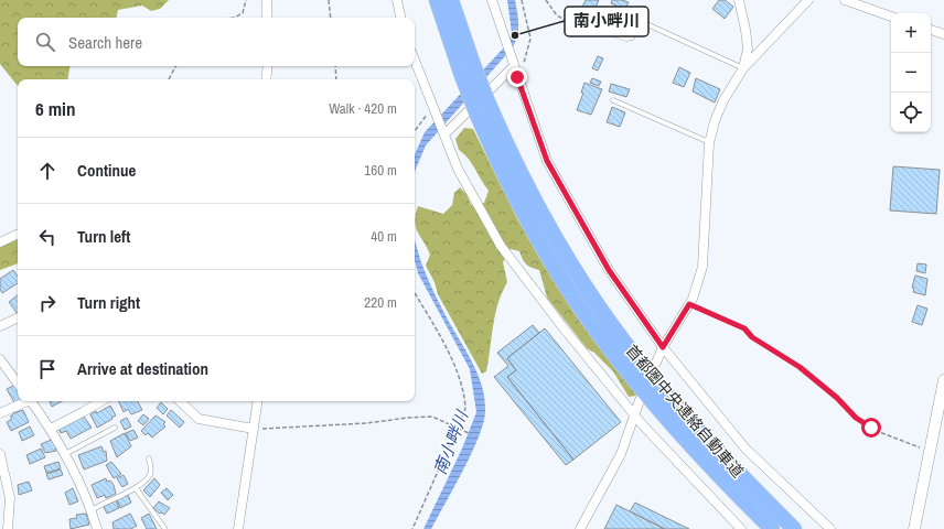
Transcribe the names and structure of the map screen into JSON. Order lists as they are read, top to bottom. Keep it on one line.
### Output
{"streets":{"highway":["首都圏中央連絡自動車道"]},"water":["南小畔川"],"places":["南小畔川"],"page":{"map_buttons":["+","−"],"search":"Search here","heading":["6 min","Walk · 420 m"],"list":[["Continue","160 m"],["Turn left","40 m"],["Turn right","220 m"],"Arrive at destination"]}}
